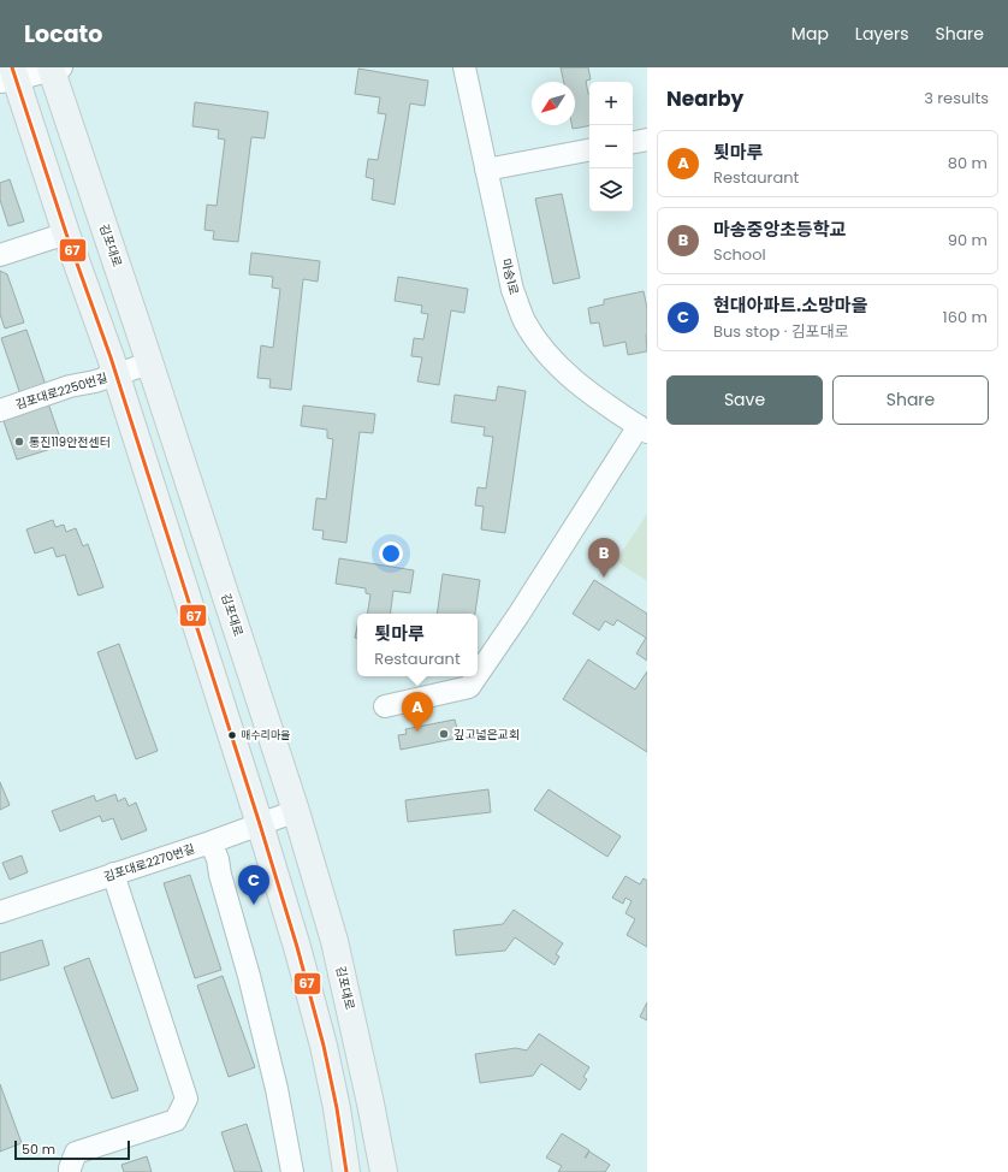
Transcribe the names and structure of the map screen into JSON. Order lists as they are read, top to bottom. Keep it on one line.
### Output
{"streets":{"main road":["김포대로"],"street":["마송1로","김포대로2250번길","김포대로2270번길"]},"crossings":[["김포대로","김포대로2250번길"],["김포대로","김포대로2270번길"]],"places":["통진119안전센터","깊고넓은교회","매수리마을"],"lines":["transit line 67"],"scale_bar":"50 m","north":"bottom left","page":{"header":"Locato","nav":["Map","Layers","Share"],"heading":["Nearby","3 results"],"map_buttons":["+","−"],"list":[{"mark":"A","name":"툇마루","note":"Restaurant","value":"80 m"},{"mark":"B","name":"마송중앙초등학교","note":"School","value":"90 m"},{"mark":"C","name":"현대아파트.소망마을","note":"Bus stop · 김포대로","value":"160 m"}],"buttons":["Save","Share"],"pins":["B","A","C"],"popup":["툇마루","Restaurant"],"scale":"50 m"}}
